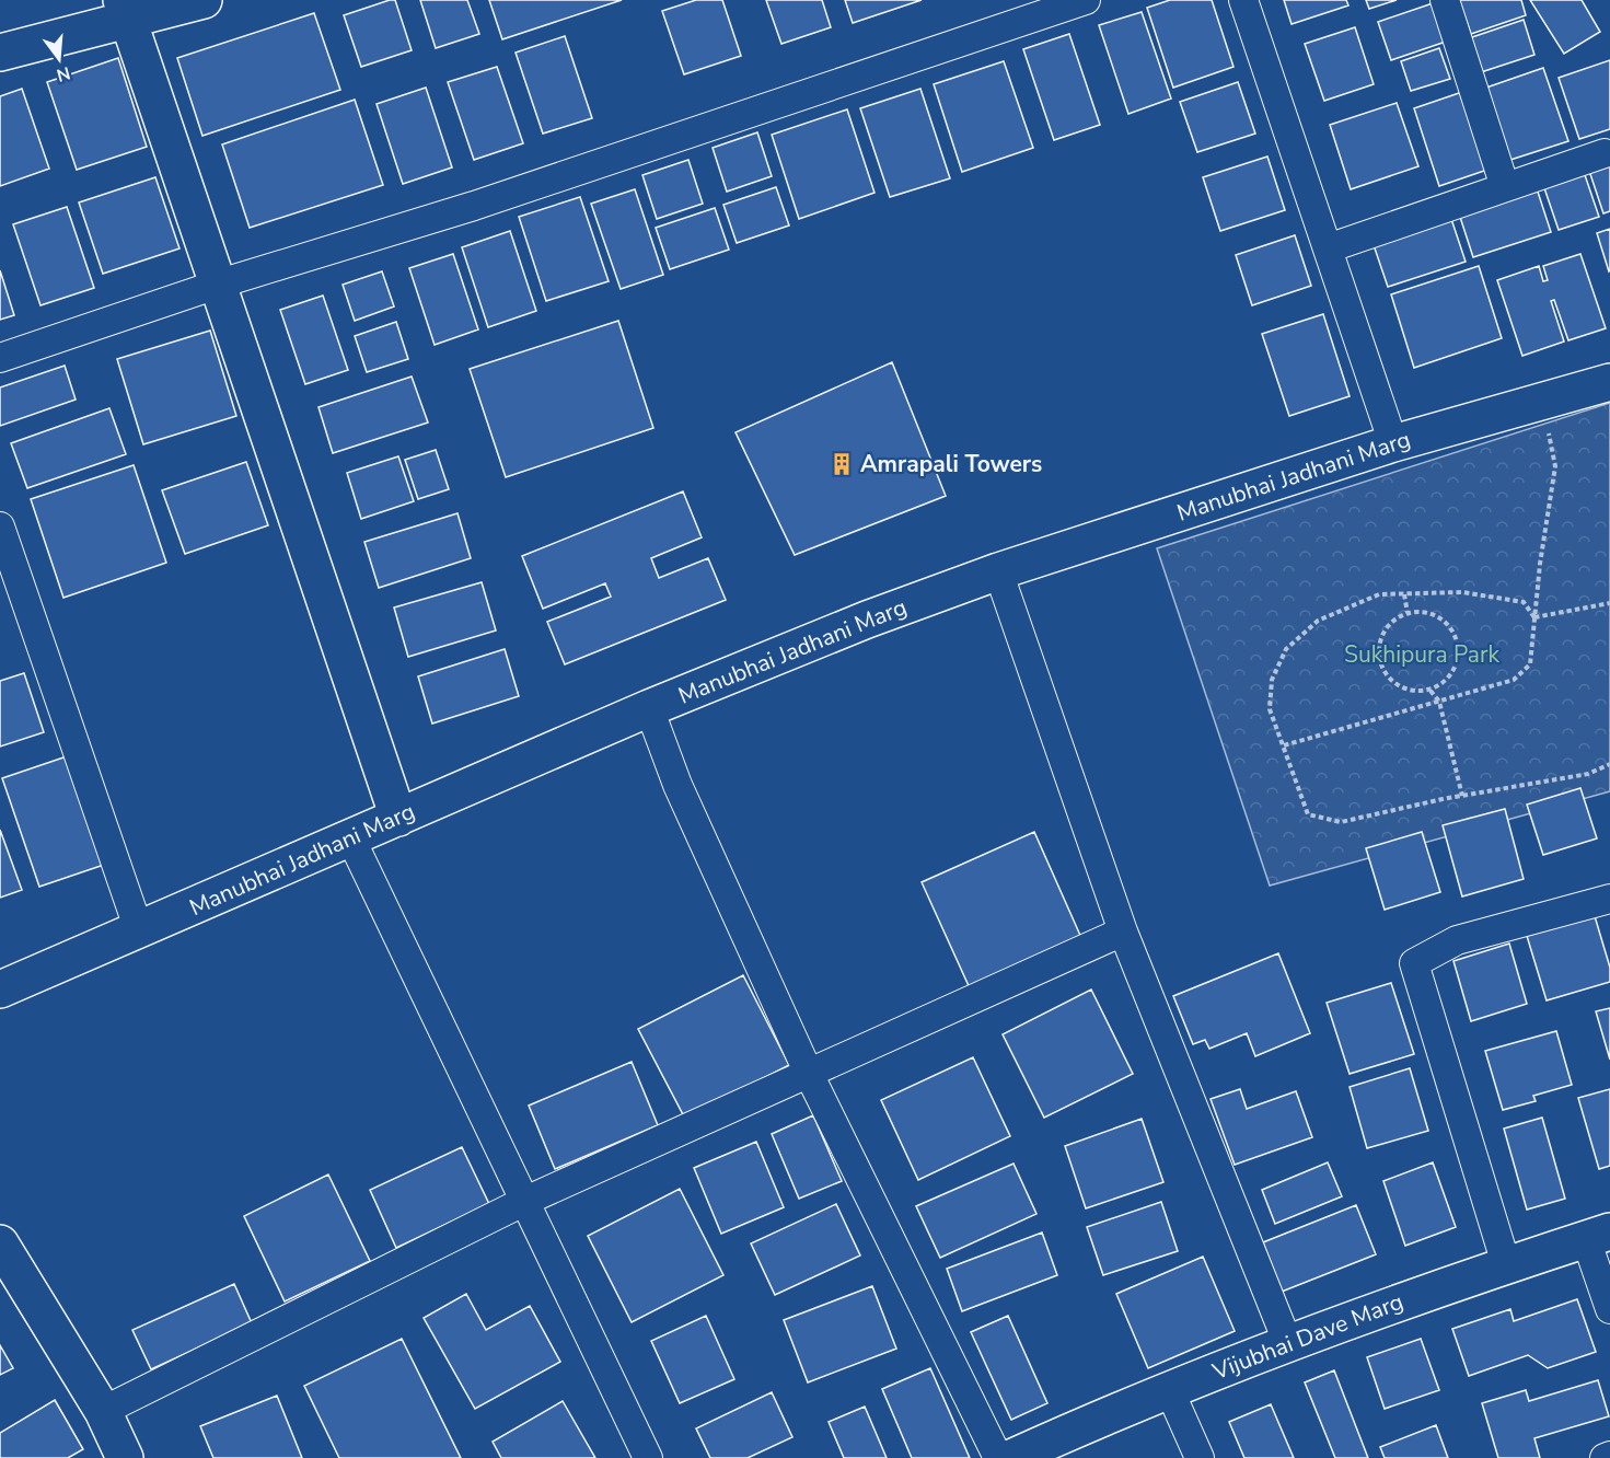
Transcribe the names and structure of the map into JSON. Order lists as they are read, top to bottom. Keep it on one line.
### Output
{"streets":{"street":["Manubhai Jadhani Marg","Vijubhai Dave Marg"]},"parks":["Sukhipura Park"],"places":{"building":["Amrapali Towers"]},"north":"bottom"}
